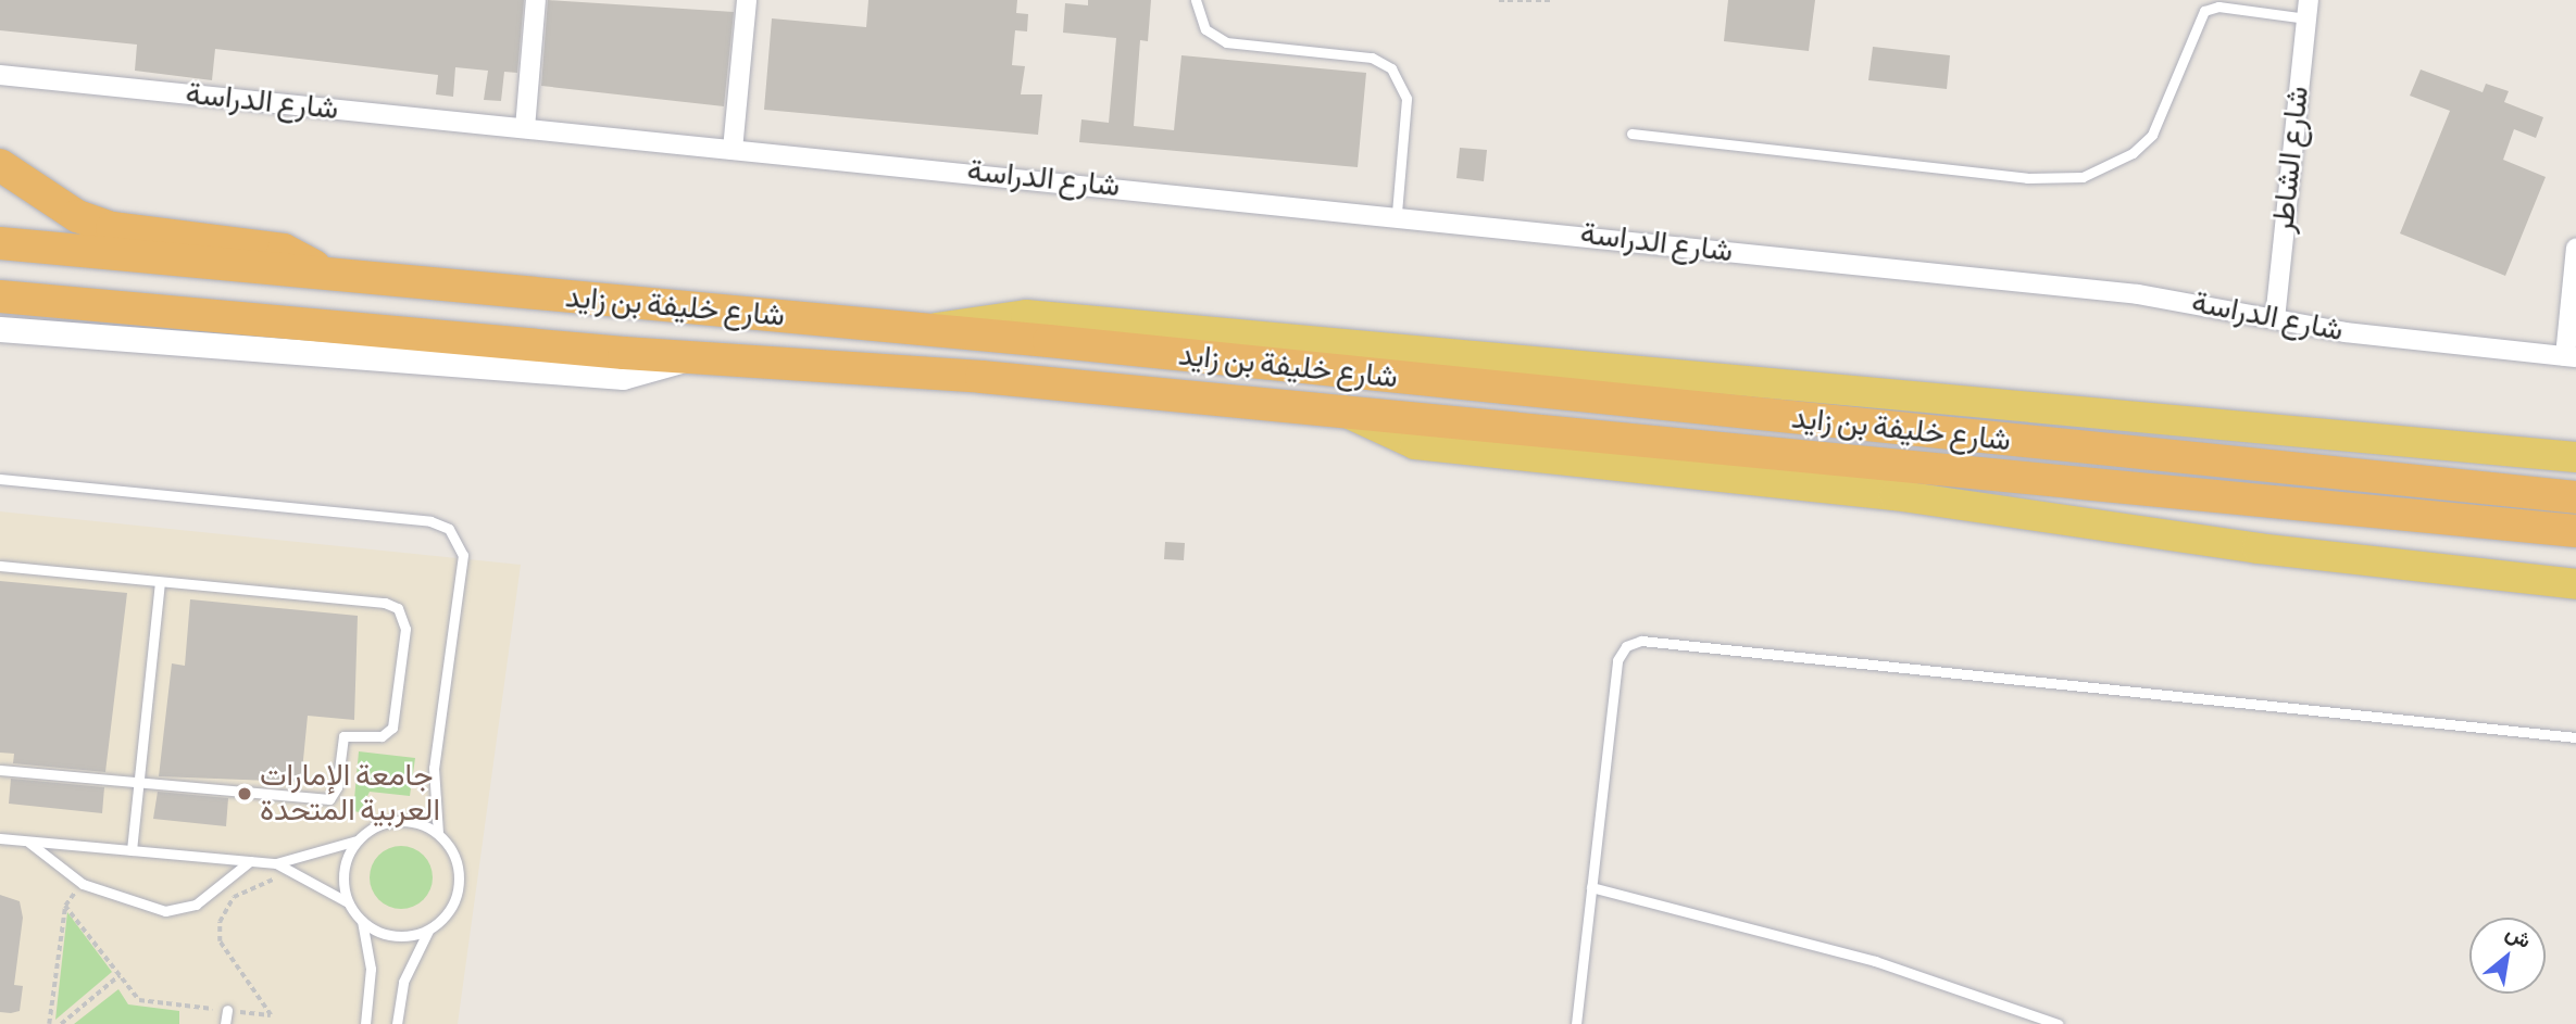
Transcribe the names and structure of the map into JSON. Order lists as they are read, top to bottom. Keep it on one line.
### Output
{"streets":{"highway":["شارع خليفة بن زايد"],"street":["شارع الدراسة","شارع الشاطر"]},"crossings":[["شارع الدراسة","شارع الشاطر"]],"places":["جامعة الإمارات العربية المتحدة"],"north":"top right"}
